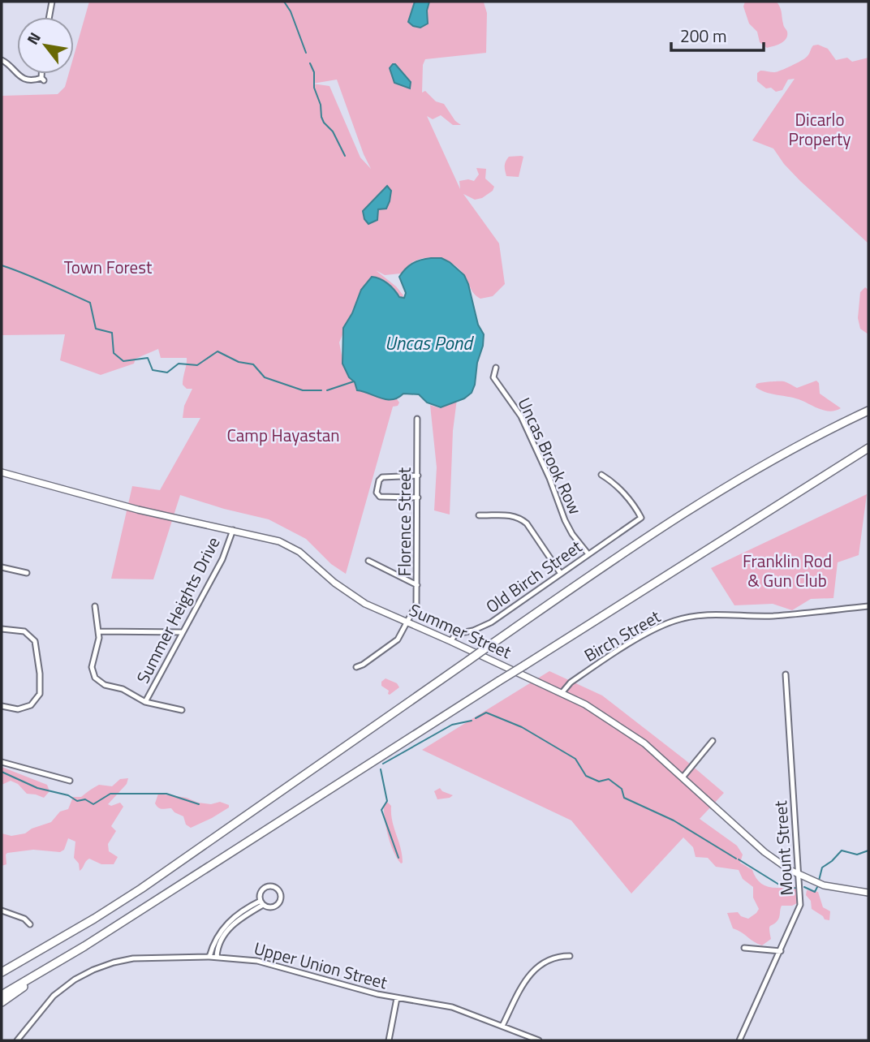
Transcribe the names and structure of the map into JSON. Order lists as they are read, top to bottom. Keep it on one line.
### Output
{"streets":{"main road":["Summer Street"],"street":["Uncas Brook Row","Florence Street","Old Birch Street","Summer Heights Drive","Birch Street","Mount Street","Upper Union Street"]},"crossings":[["Uncas Brook Row","Old Birch Street"],["Florence Street","Summer Street"],["Old Birch Street","Summer Street"],["Summer Heights Drive","Summer Street"],["Summer Street","Birch Street"],["Summer Street","Mount Street"]],"water":["Uncas Pond"],"parks":["Dicarlo Property","Town Forest","Camp Hayastan","Franklin Rod & Gun Club"],"scale_bar":"200 m","north":"top left"}
